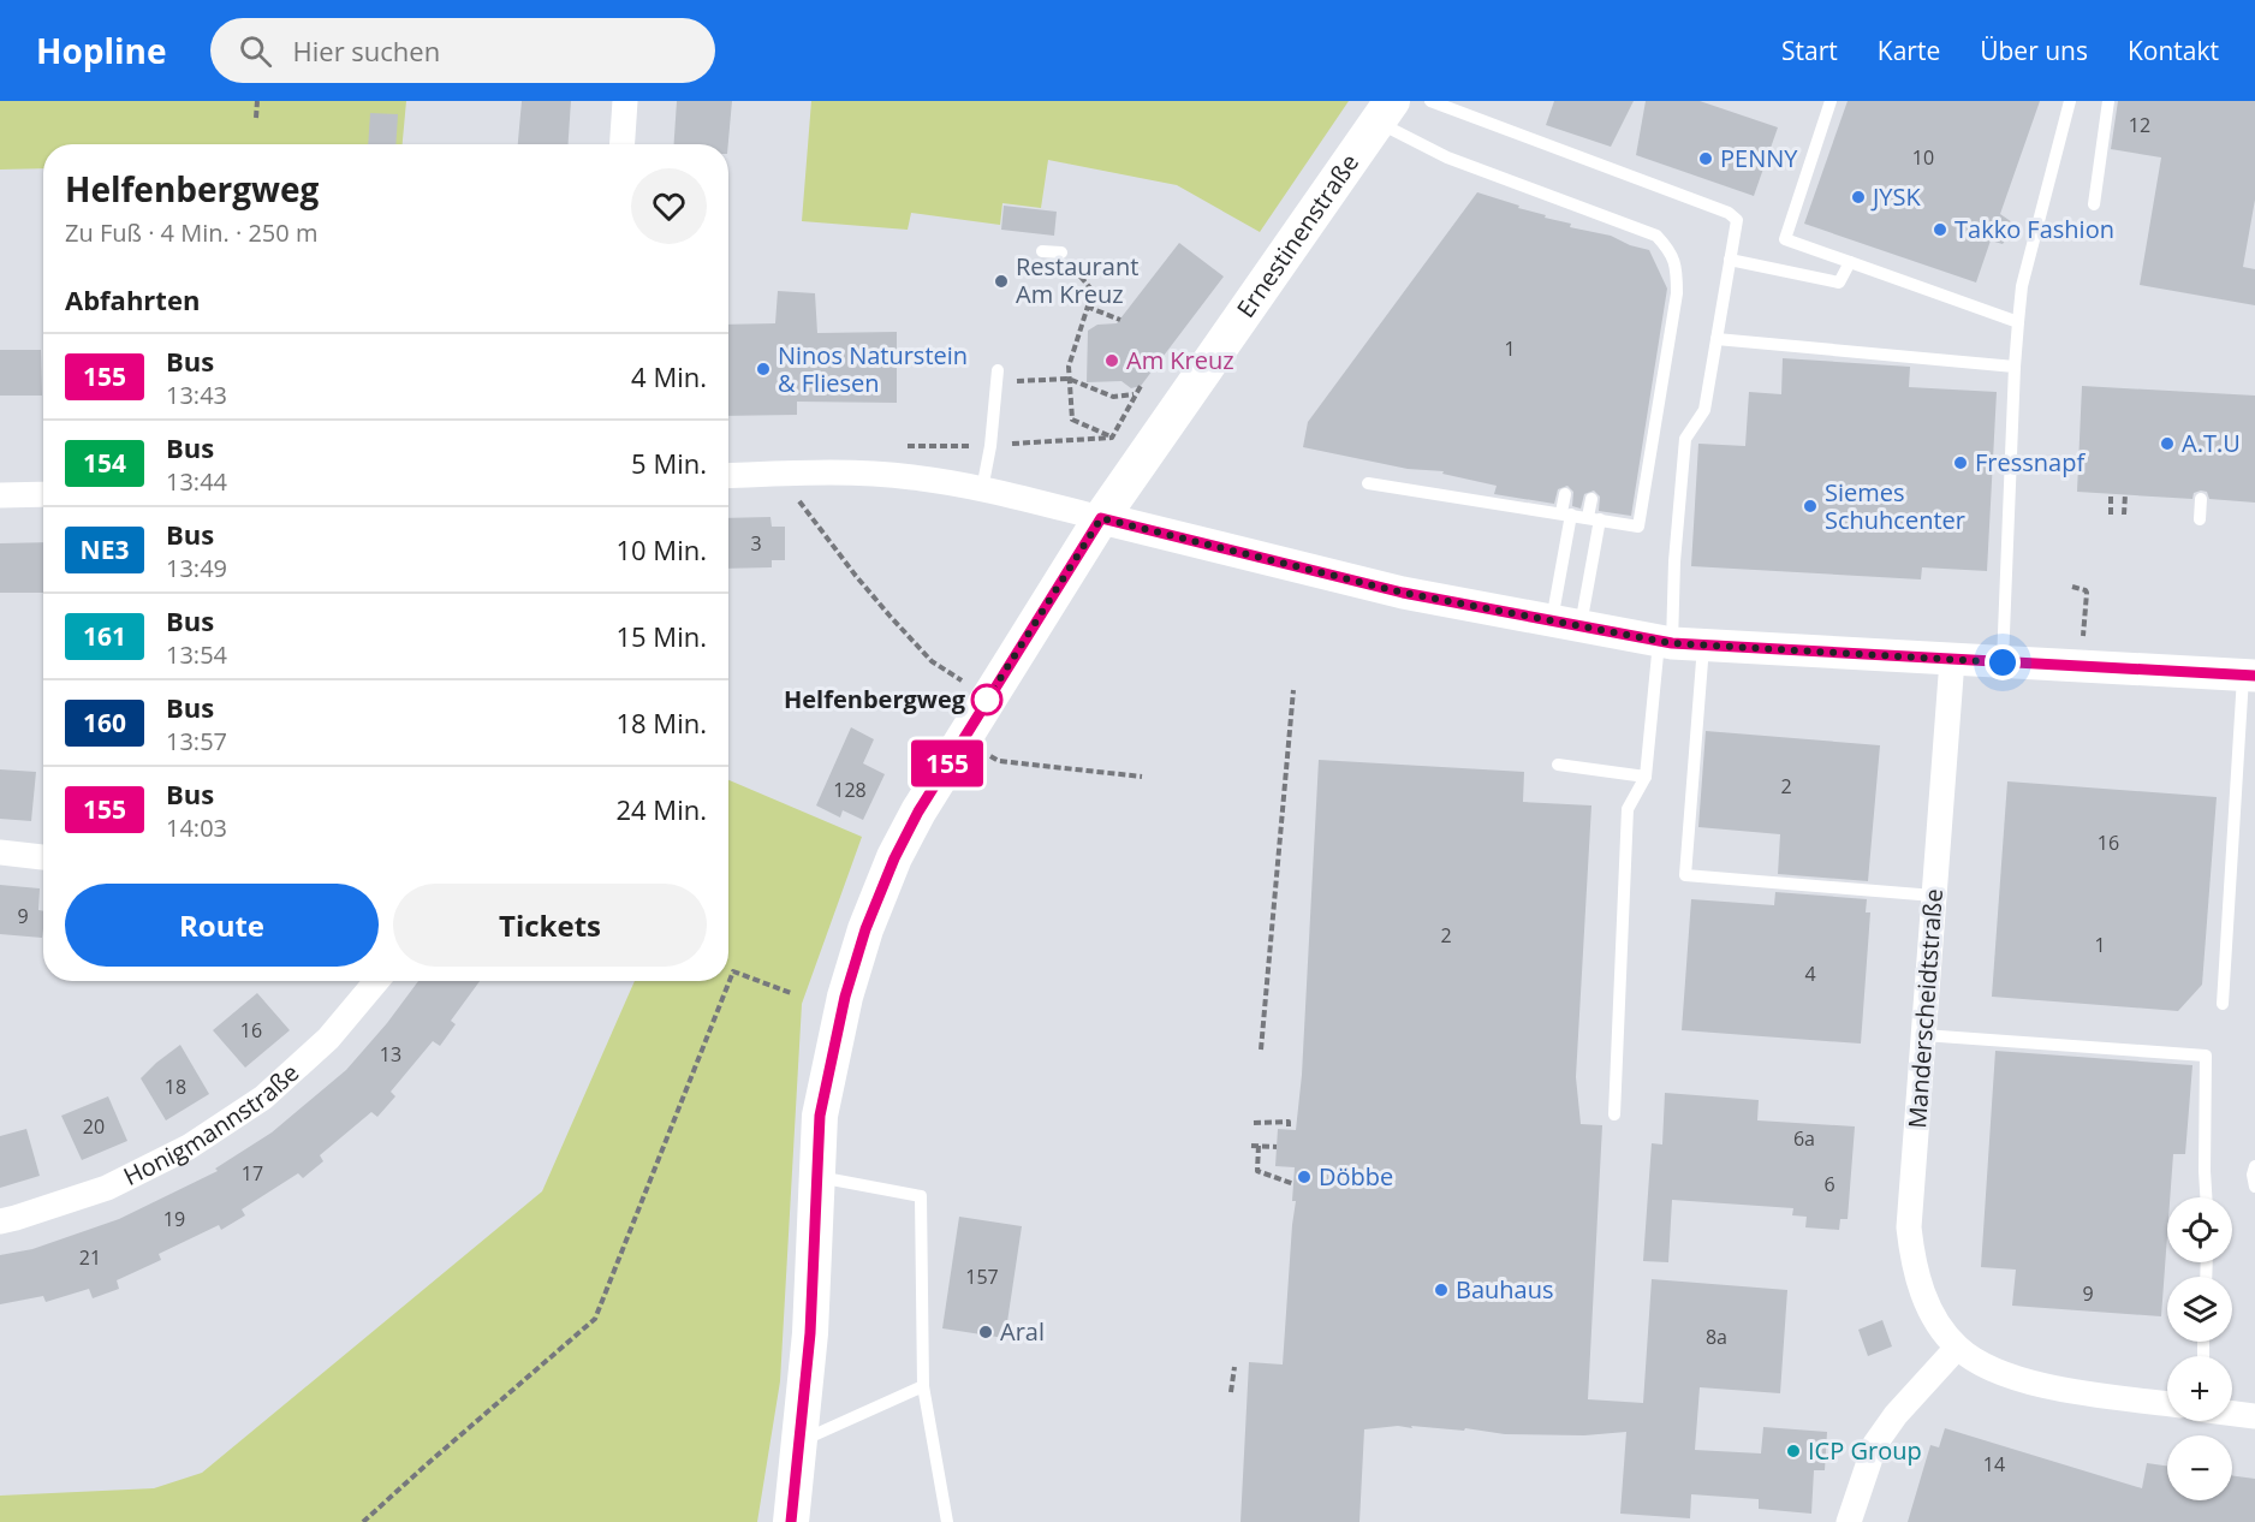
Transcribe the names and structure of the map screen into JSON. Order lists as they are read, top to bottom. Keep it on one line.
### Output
{"streets":{"main road":["Ernestinenstraße"],"street":["Manderscheidtstraße","Honigmannstraße"]},"places":["PENNY","JYSK","Takko Fashion","Restaurant Am Kreuz","Am Kreuz","Ninos Naturstein & Fliesen","A.T.U","Fressnapf","Siemes Schuhcenter","Helfenbergweg","Döbbe","Bauhaus","Aral","ICP Group"],"lines":["bus line 155"],"house_numbers":["12","10","1","3","2","128","16","9","2","1","4","16","13","18","20","6a","17","6","19","21","157","9","8a","14"],"page":{"header":"Hopline","search":"Hier suchen","nav":["Start","Karte","Über uns","Kontakt"],"on_map":"155","heading":[["Helfenbergweg","Zu Fuß · 4 Min. · 250 m"],"Abfahrten"],"list":[{"mark":"155","name":"Bus","note":"13:43","value":"4 Min."},{"mark":"154","name":"Bus","note":"13:44","value":"5 Min."},{"mark":"NE3","name":"Bus","note":"13:49","value":"10 Min."},{"mark":"161","name":"Bus","note":"13:54","value":"15 Min."},{"mark":"160","name":"Bus","note":"13:57","value":"18 Min."},{"mark":"155","name":"Bus","note":"14:03","value":"24 Min."}],"buttons":["Route","Tickets"],"map_buttons":["+","−"]}}
